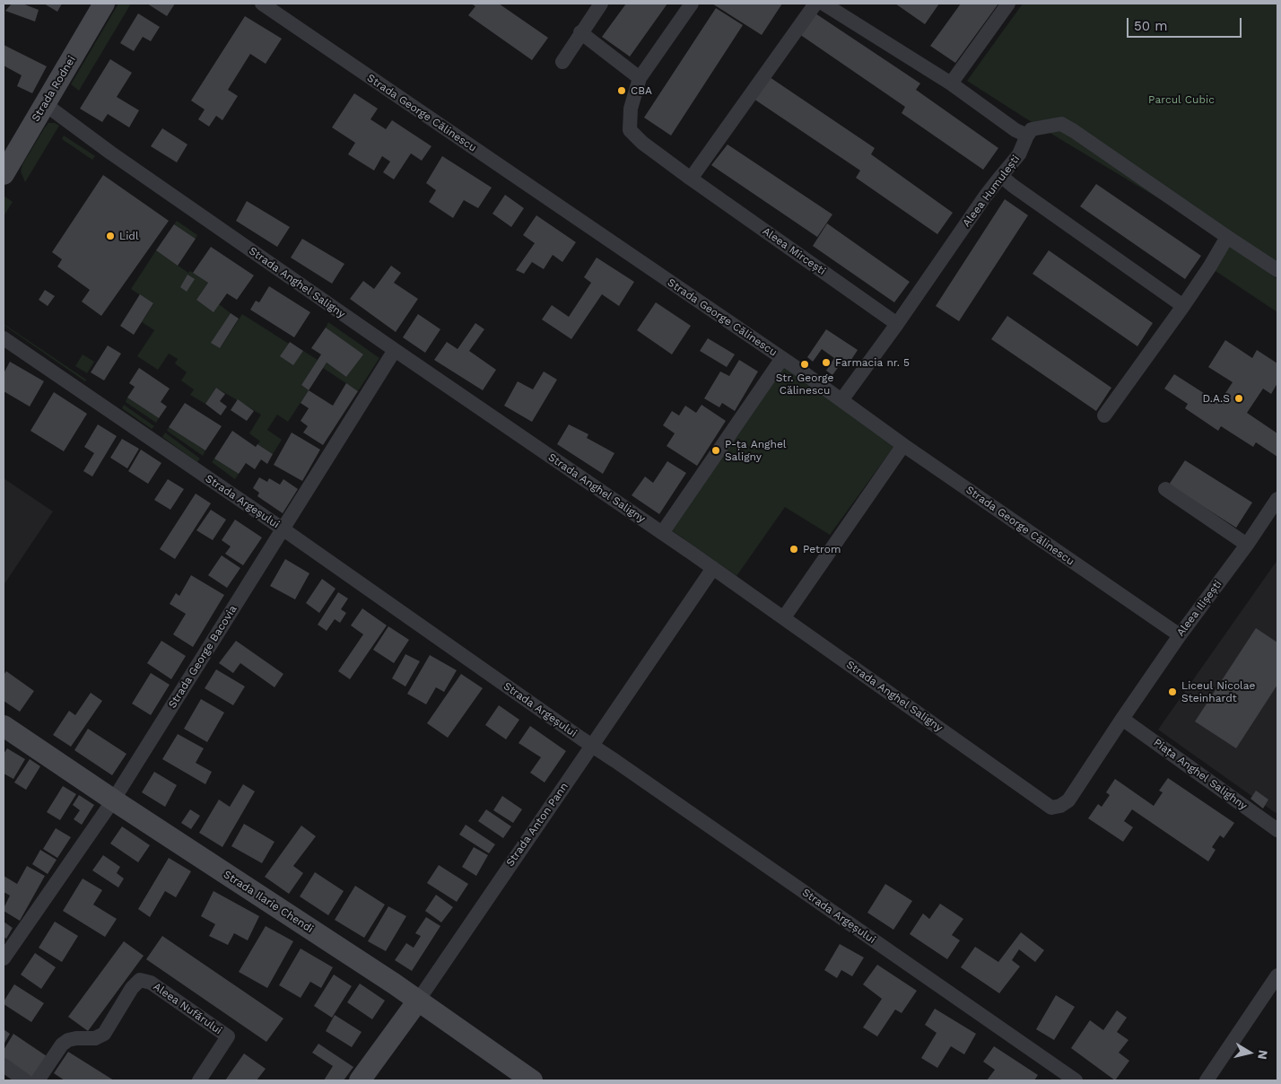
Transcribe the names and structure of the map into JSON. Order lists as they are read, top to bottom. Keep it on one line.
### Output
{"streets":{"street":["Strada Rodnei","Strada George Călinescu","Aleea Humulești","Aleea Mircești","Strada Anghel Saligny","Strada Argeșului","Aleea Ilișești","Strada George Bacovia","Piața Anghel Salighny","Strada Anton Pann","Strada Ilarie Chendi","Aleea Nufărului"]},"crossings":[["Strada Rodnei","Strada Anghel Saligny"],["Strada George Călinescu","Aleea Humulești"],["Strada George Călinescu","Aleea Ilișești"],["Aleea Humulești","Aleea Mircești"],["Strada Anghel Saligny","Aleea Ilișești"],["Strada Anghel Saligny","Strada George Bacovia"],["Strada Anghel Saligny","Piața Anghel Salighny"],["Strada Anghel Saligny","Strada Anton Pann"],["Strada Argeșului","Strada George Bacovia"],["Strada Argeșului","Strada Anton Pann"],["Aleea Ilișești","Piața Anghel Salighny"],["Strada George Bacovia","Strada Ilarie Chendi"],["Strada Anton Pann","Strada Ilarie Chendi"]],"parks":["Parcul Cubic"],"places":["CBA","Lidl","Farmacia nr. 5","Str. George Călinescu","D.A.S","P-ța Anghel Saligny","Petrom","Liceul Nicolae Steinhardt"],"scale_bar":"50 m","north":"right"}
